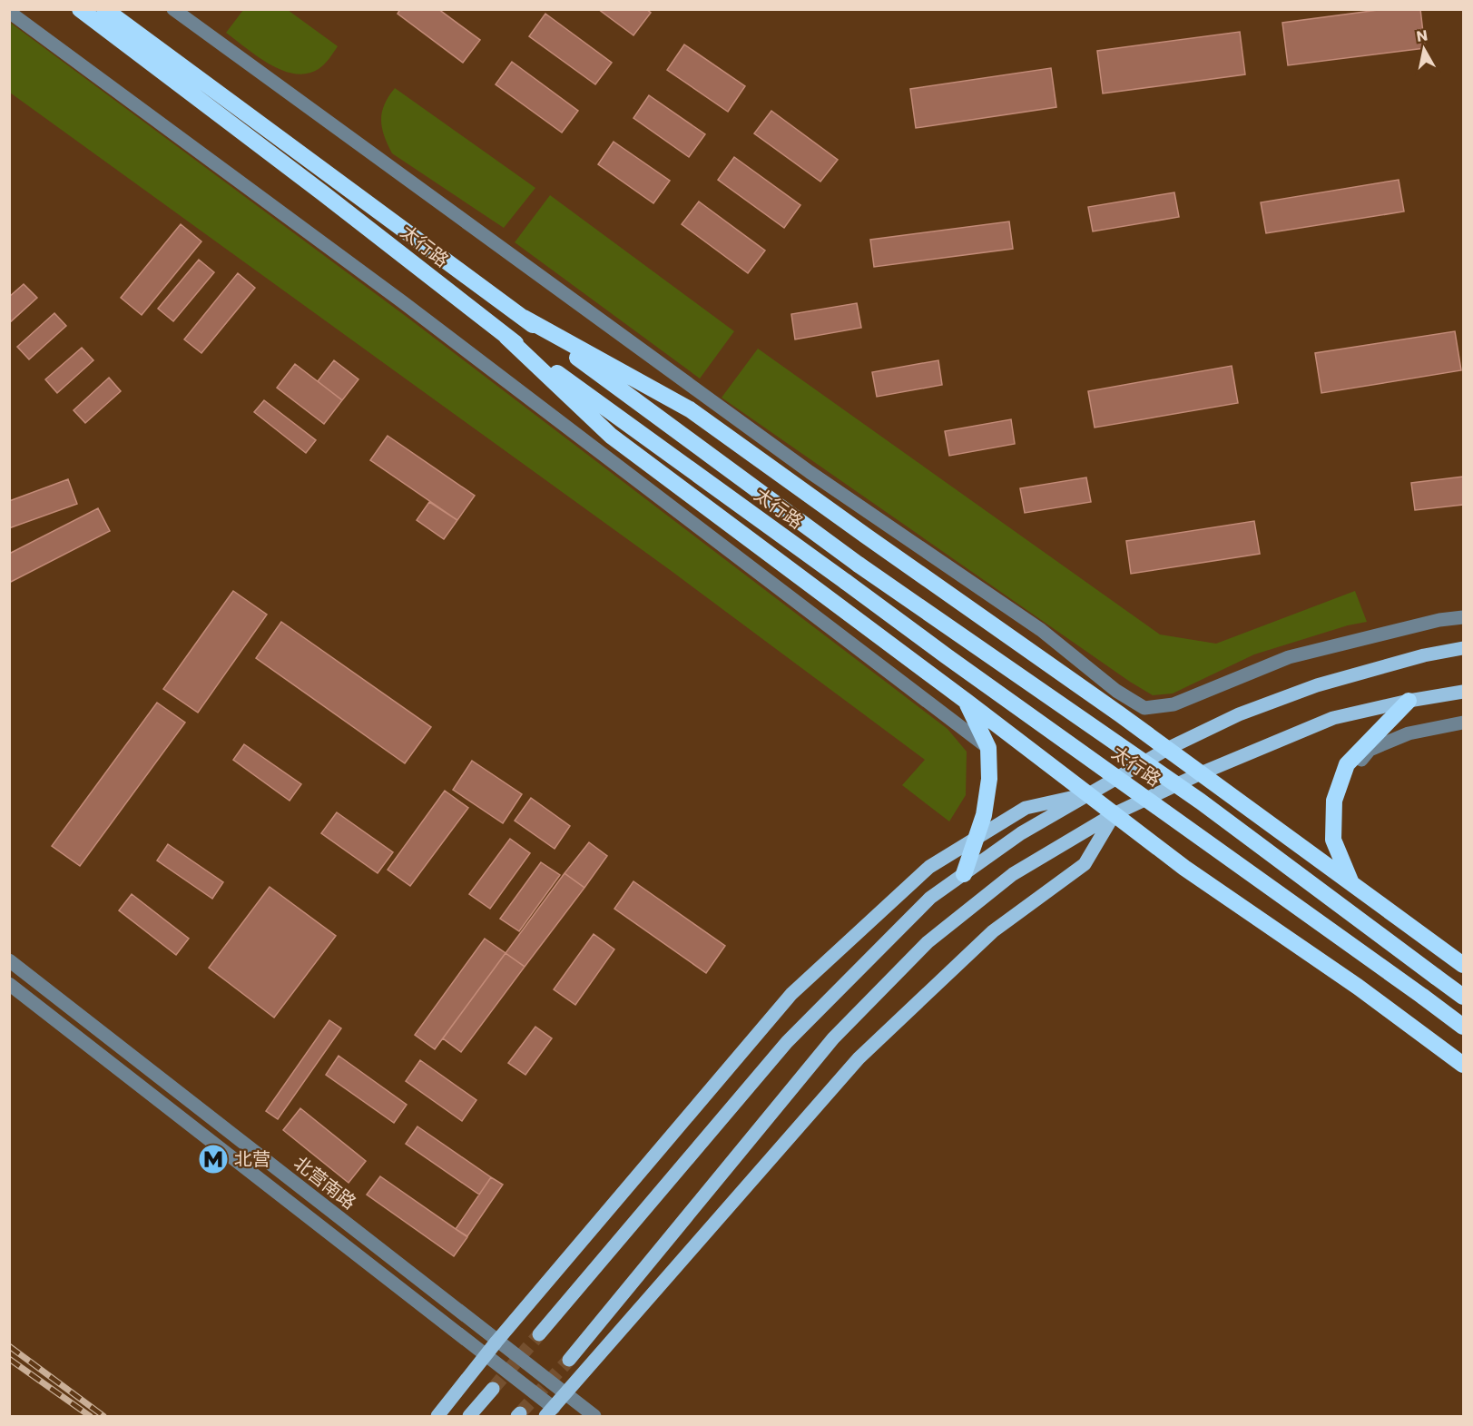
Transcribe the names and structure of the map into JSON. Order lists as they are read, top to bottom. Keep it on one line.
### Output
{"streets":{"highway":["太行路"],"street":["北营南路"]},"places":{"metro station":["北营"]},"north":"top"}
